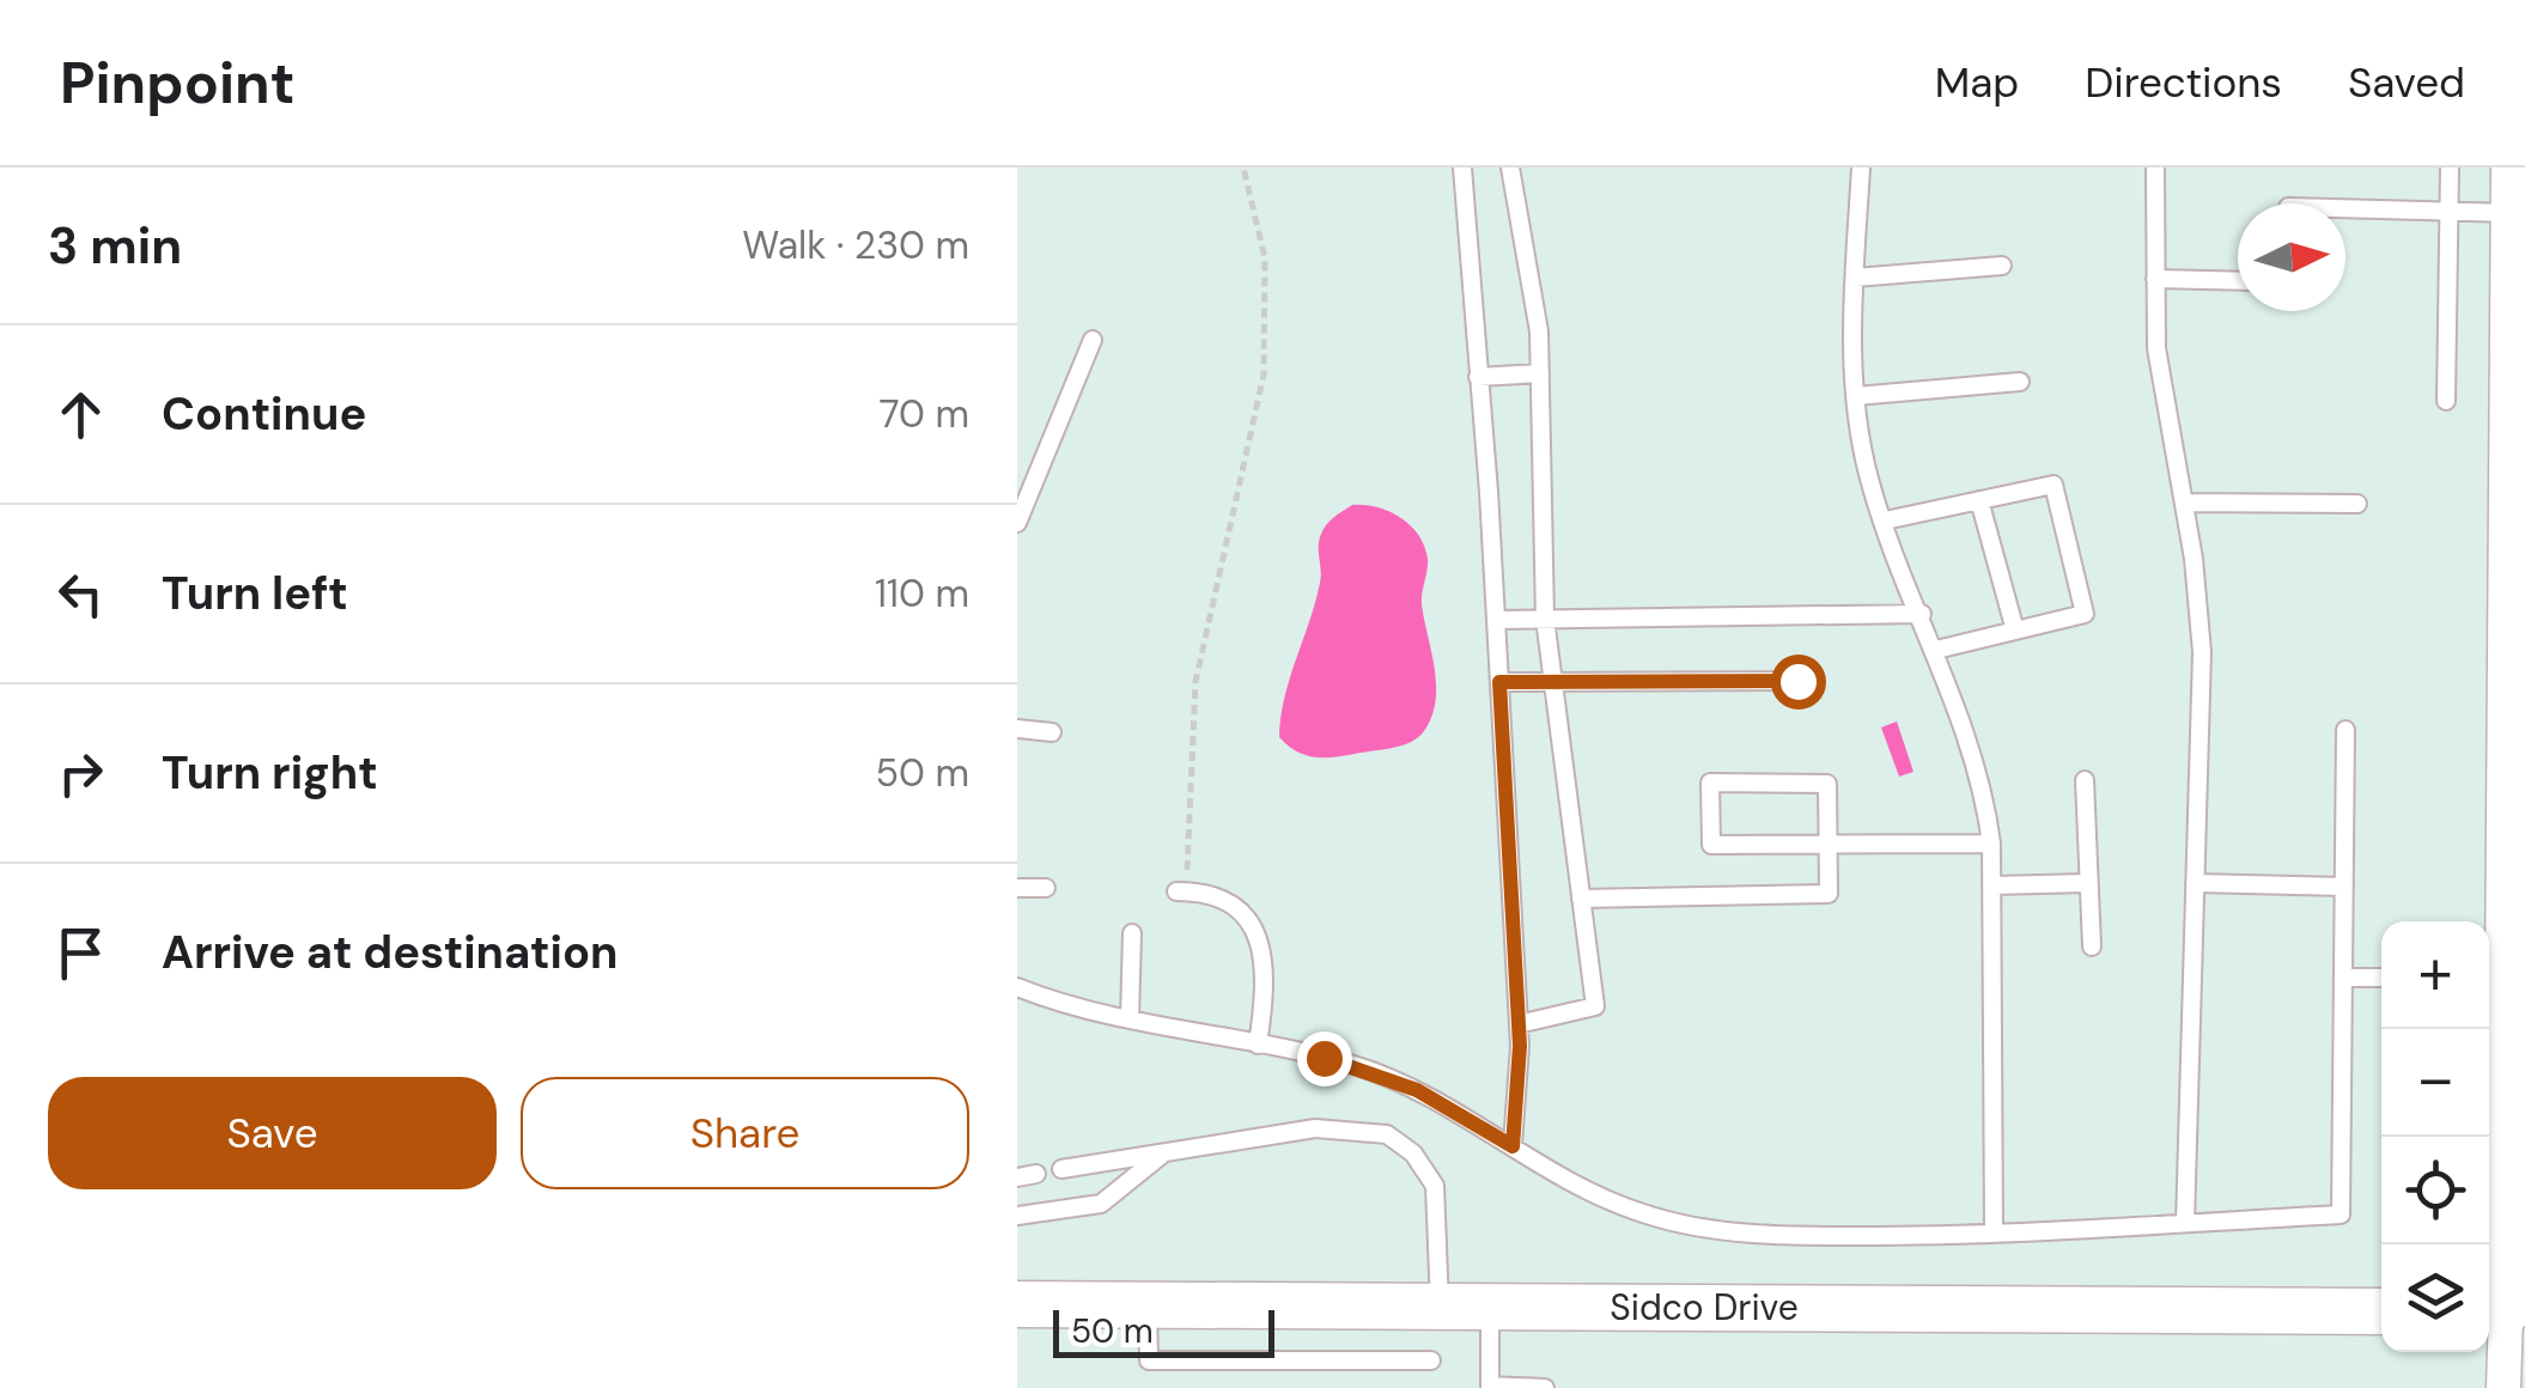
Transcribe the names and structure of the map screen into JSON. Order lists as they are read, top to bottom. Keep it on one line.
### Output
{"streets":{"street":["Sidco Drive"]},"scale_bar":"50 m","north":"right","page":{"header":"Pinpoint","nav":["Map","Directions","Saved"],"heading":["3 min","Walk · 230 m"],"list":[["Continue","70 m"],["Turn left","110 m"],["Turn right","50 m"],"Arrive at destination"],"map_buttons":["+","−"],"buttons":["Save","Share"],"scale":"50 m"}}
